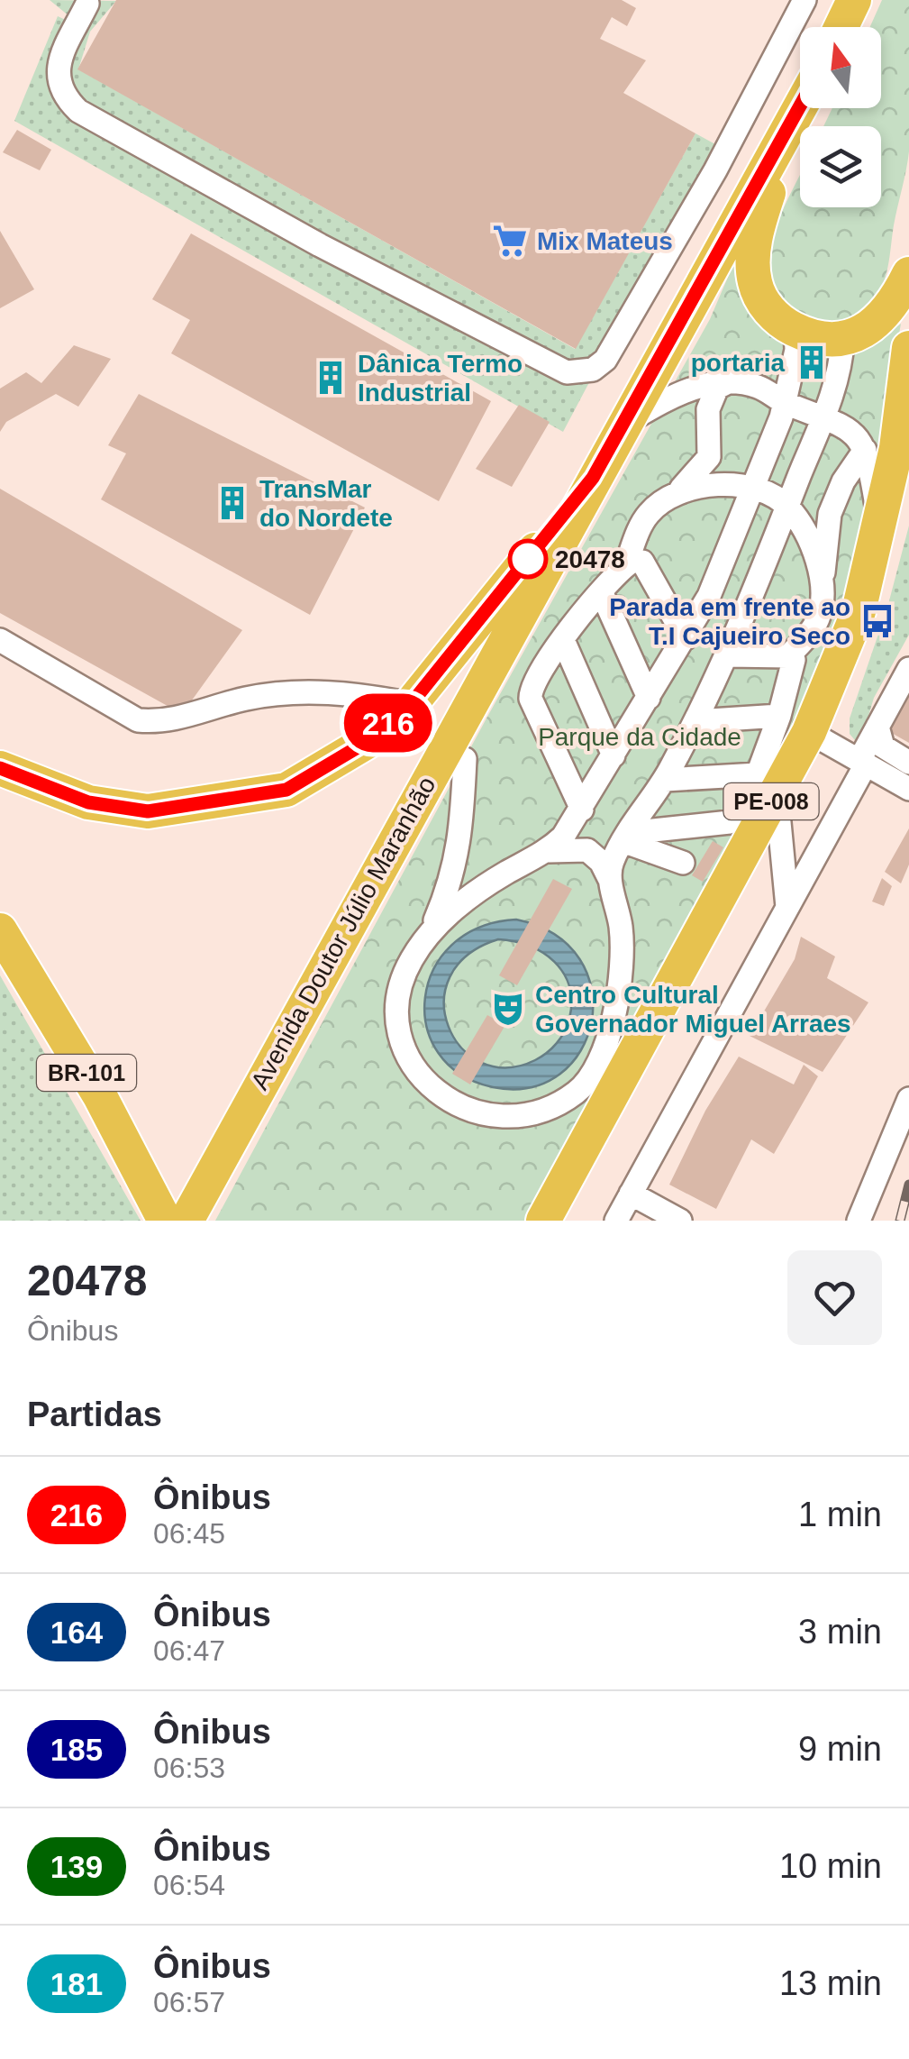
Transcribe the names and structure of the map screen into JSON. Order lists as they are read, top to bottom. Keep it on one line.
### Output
{"streets":{"highway":["PE-008","Avenida Doutor Júlio Maranhão","BR-101"]},"parks":["Parque da Cidade"],"places":{"supermarket":["Mix Mateus"],"building":["portaria","Dânica Termo Industrial","TransMar do Nordete"],"other":["20478"],"bus stop":["Parada em frente ao T.I Cajueiro Seco"],"theatre":["Centro Cultural Governador Miguel Arraes"]},"lines":["bus line 216"],"north":"top","page":{"on_map":"216","heading":[["20478","Ônibus"],"Partidas"],"list":[{"mark":"216","name":"Ônibus","note":"06:45","value":"1 min"},{"mark":"164","name":"Ônibus","note":"06:47","value":"3 min"},{"mark":"185","name":"Ônibus","note":"06:53","value":"9 min"},{"mark":"139","name":"Ônibus","note":"06:54","value":"10 min"},{"mark":"181","name":"Ônibus","note":"06:57","value":"13 min"}]}}
